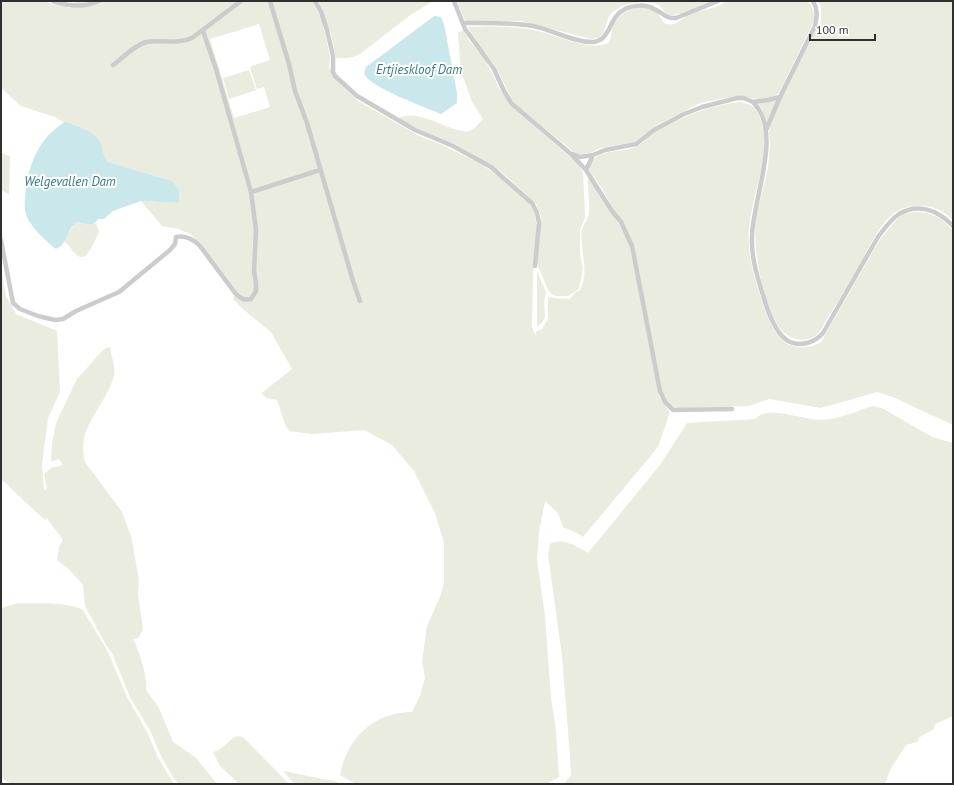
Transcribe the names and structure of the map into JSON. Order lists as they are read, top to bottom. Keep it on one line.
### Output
{"water":["Ertjieskloof Dam","Welgevallen Dam"],"scale_bar":"100 m"}
